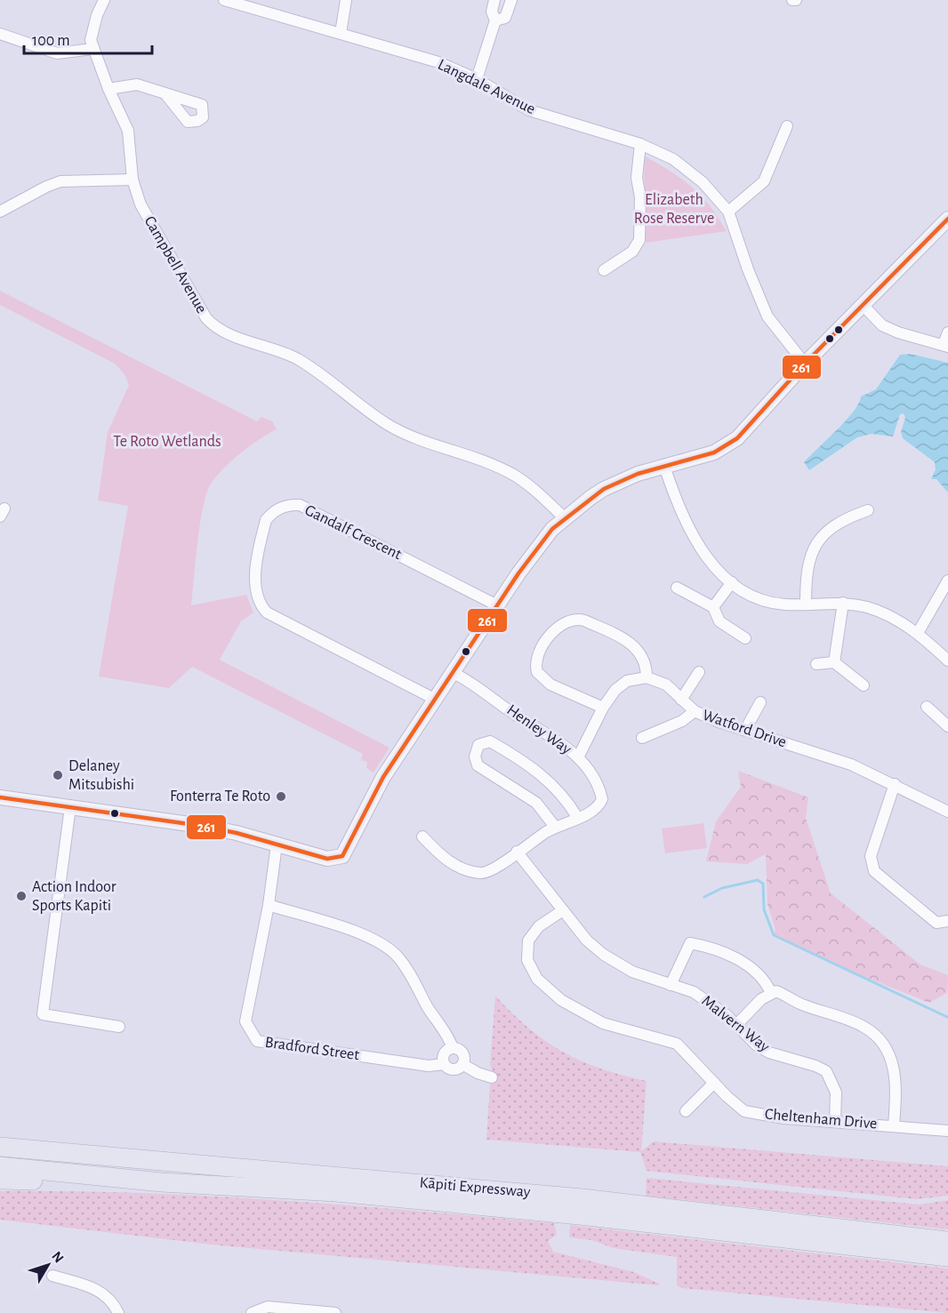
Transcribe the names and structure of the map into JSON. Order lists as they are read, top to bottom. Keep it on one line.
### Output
{"streets":{"highway":["Kāpiti Expressway"],"street":["Langdale Avenue","Campbell Avenue","Gandalf Crescent","Watford Drive","Henley Way","Malvern Way","Bradford Street","Cheltenham Drive"]},"crossings":[["Malvern Way","Cheltenham Drive"]],"parks":["Elizabeth Rose Reserve","Te Roto Wetlands"],"places":["Delaney Mitsubishi","Fonterra Te Roto","Action Indoor Sports Kapiti"],"lines":["transit line 261"],"scale_bar":"100 m","north":"top right"}
